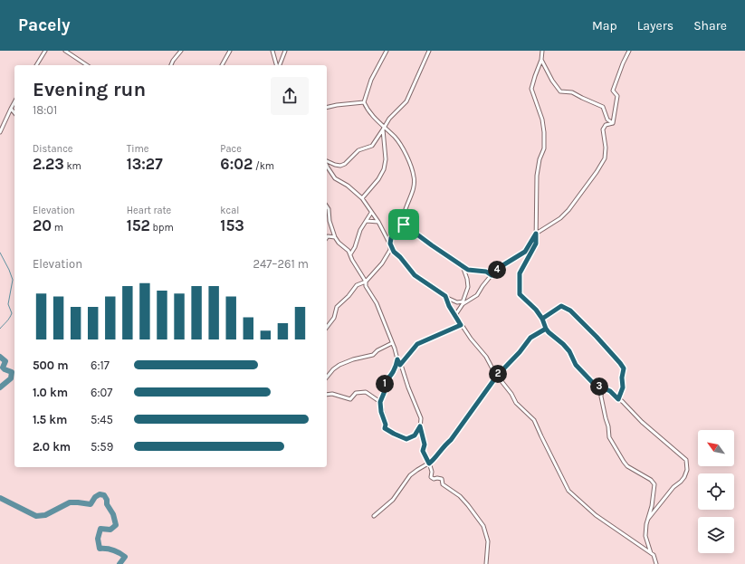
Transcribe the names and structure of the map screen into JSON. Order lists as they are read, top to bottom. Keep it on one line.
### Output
{"north":"top left","page":{"header":"Pacely","nav":["Map","Layers","Share"],"heading":["Evening run","18:01"],"stats":[["Distance","2.23 km"],["Time","13:27"],["Pace","6:02 /km"],["Elevation","20 m"],["Heart rate","152 bpm"],["kcal","153"]],"chart":["Elevation","247–261 m"],"pins":["4","2","1","3"],"list":[{"name":"500 m","note":"6:17"},{"name":"1.0 km","note":"6:07"},{"name":"1.5 km","note":"5:45"},{"name":"2.0 km","note":"5:59"}]}}
